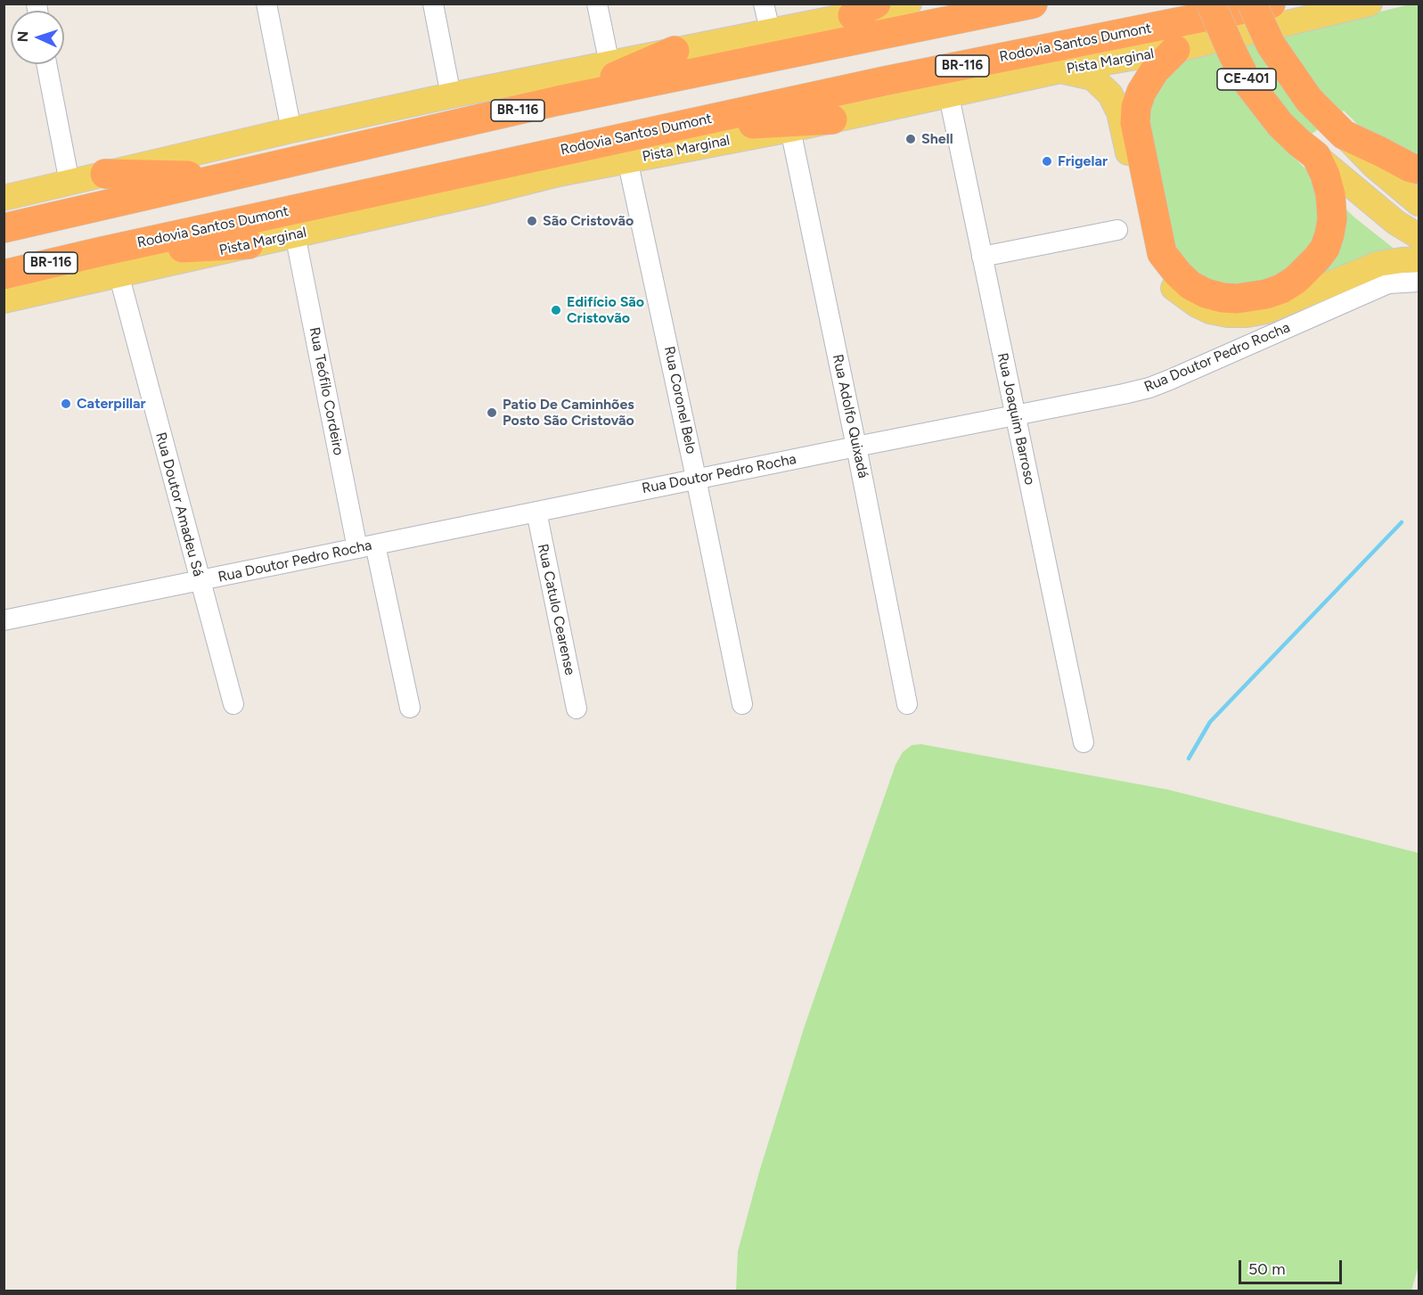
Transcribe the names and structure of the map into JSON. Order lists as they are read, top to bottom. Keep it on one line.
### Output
{"streets":{"highway":["Rodovia Santos Dumont","BR-116","CE-401"],"main road":["Pista Marginal"],"street":["Rua Doutor Pedro Rocha","Rua Teófilo Cordeiro","Rua Coronel Belo","Rua Adolfo Quixadá","Rua Joaquim Barroso","Rua Doutor Amadeu Sá","Rua Catulo Cearense"]},"crossings":[["Pista Marginal","Rua Teófilo Cordeiro"],["Pista Marginal","Rua Coronel Belo"],["Pista Marginal","Rua Adolfo Quixadá"],["Pista Marginal","Rua Joaquim Barroso"],["Pista Marginal","Rua Doutor Amadeu Sá"],["Rua Doutor Pedro Rocha","Rua Teófilo Cordeiro"],["Rua Doutor Pedro Rocha","Rua Coronel Belo"],["Rua Doutor Pedro Rocha","Rua Adolfo Quixadá"],["Rua Doutor Pedro Rocha","Rua Joaquim Barroso"],["Rua Doutor Pedro Rocha","Rua Doutor Amadeu Sá"],["Rua Doutor Pedro Rocha","Rua Catulo Cearense"]],"places":["Shell","Frigelar","São Cristovão","Edifício São Cristovão","Caterpillar","Patio De Caminhões Posto São Cristovão"],"scale_bar":"50 m","north":"left"}
